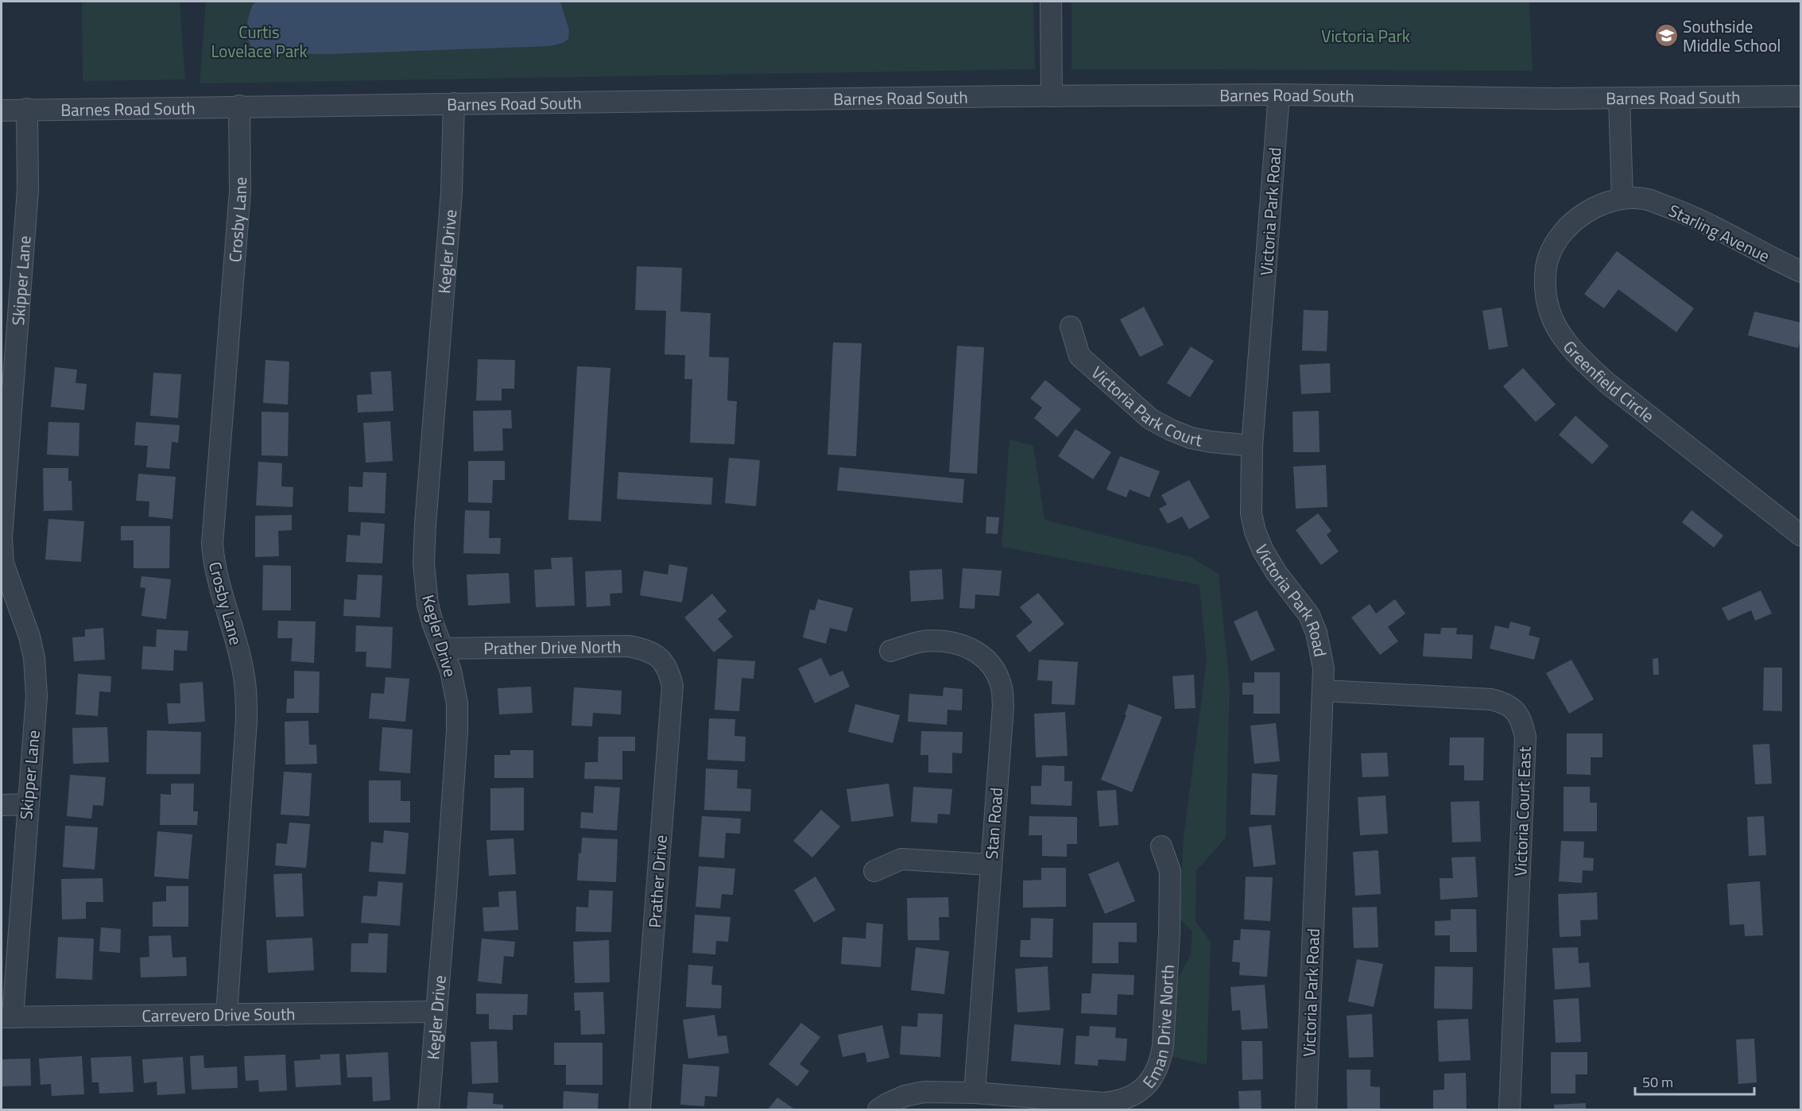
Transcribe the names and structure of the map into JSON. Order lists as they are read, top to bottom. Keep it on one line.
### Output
{"streets":{"street":["Barnes Road South","Victoria Park Road","Crosby Lane","Starling Avenue","Kegler Drive","Skipper Lane","Greenfield Circle","Victoria Park Court","Prather Drive North","Victoria Court East","Stan Road","Prather Drive","Carrevero Drive South","Eman Drive North"]},"crossings":[["Barnes Road South","Victoria Park Road"],["Barnes Road South","Crosby Lane"],["Barnes Road South","Kegler Drive"],["Barnes Road South","Skipper Lane"],["Victoria Park Road","Victoria Park Court"],["Victoria Park Road","Victoria Court East"],["Crosby Lane","Carrevero Drive South"],["Starling Avenue","Greenfield Circle"],["Kegler Drive","Prather Drive North"],["Kegler Drive","Carrevero Drive South"],["Skipper Lane","Carrevero Drive South"],["Prather Drive North","Prather Drive"],["Stan Road","Eman Drive North"]],"parks":["Curtis Lovelace Park","Victoria Park"],"places":{"school or university":["Southside Middle School"]},"scale_bar":"50 m"}
